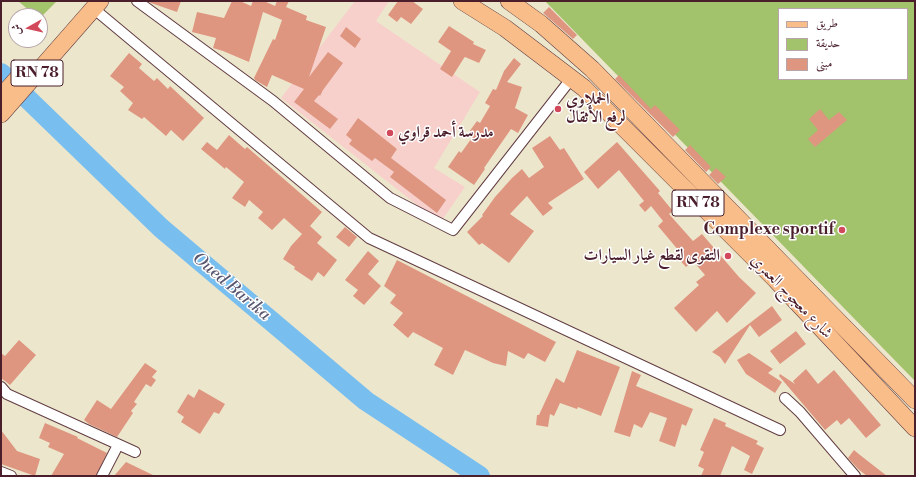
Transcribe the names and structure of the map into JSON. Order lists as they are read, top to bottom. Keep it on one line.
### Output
{"streets":{"main road":["RN 78","شارع معجوج العمري"]},"water":["Oued Barika"],"places":["الحملاوي لرفع الأثقال","مدرسة أحمد قراوي","Complexe sportif","التقوى لقطع غيار السيارات"],"legend":["طريق","حديقة","مبنى"],"north":"left"}
